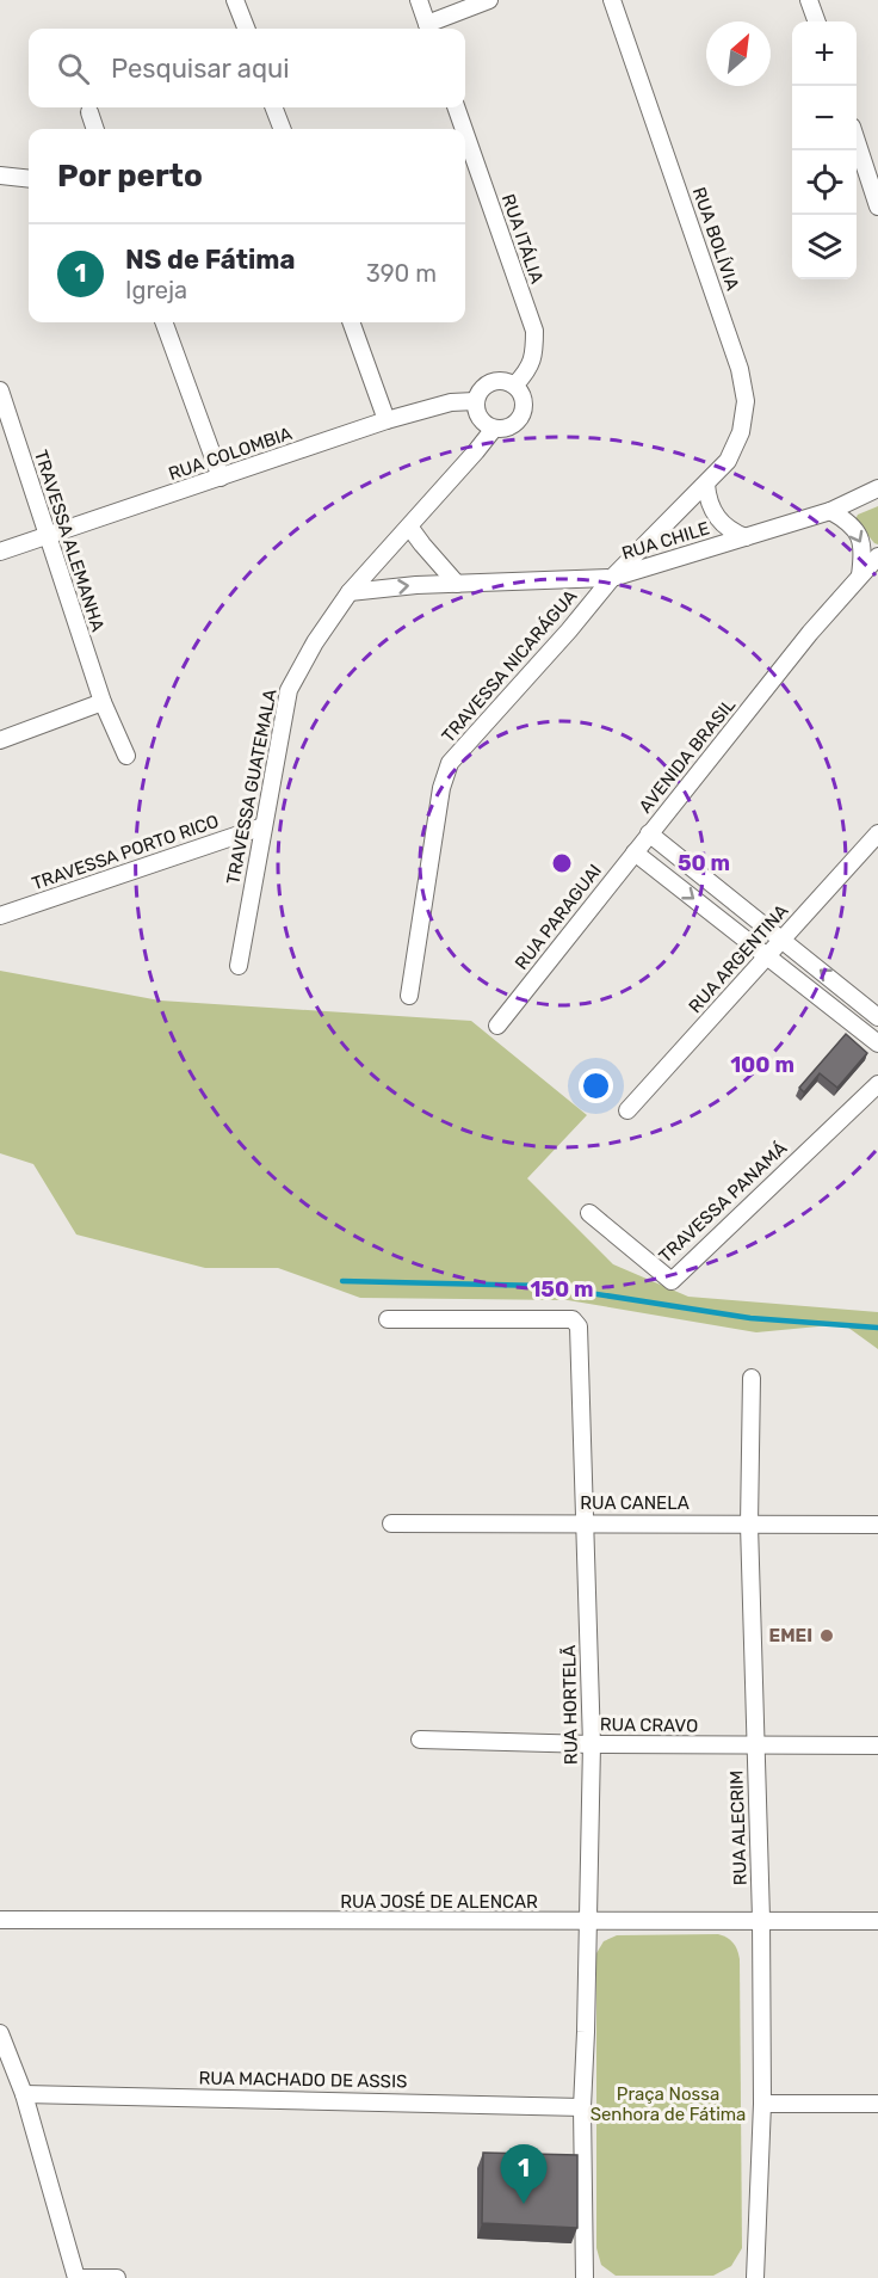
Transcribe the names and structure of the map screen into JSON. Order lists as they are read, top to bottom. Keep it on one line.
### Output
{"streets":{"street":["RUA ITÁLIA","RUA BOLÍVIA","RUA COLOMBIA","TRAVESSA ALEMANHA","RUA CHILE","TRAVESSA NICARÁGUA","AVENIDA BRASIL","TRAVESSA GUATEMALA","TRAVESSA PORTO RICO","RUA PARAGUAI","RUA ARGENTINA","TRAVESSA PANAMÁ","RUA CANELA","RUA HORTELÃ","RUA CRAVO","RUA ALECRIM","RUA JOSÉ DE ALENCAR","RUA MACHADO DE ASSIS"]},"crossings":[["RUA ITÁLIA","RUA COLOMBIA"],["RUA ITÁLIA","TRAVESSA GUATEMALA"],["RUA BOLÍVIA","RUA CHILE"],["RUA BOLÍVIA","TRAVESSA NICARÁGUA"],["RUA COLOMBIA","TRAVESSA ALEMANHA"],["RUA COLOMBIA","TRAVESSA GUATEMALA"],["RUA CHILE","TRAVESSA NICARÁGUA"],["RUA CHILE","TRAVESSA GUATEMALA"],["AVENIDA BRASIL","RUA PARAGUAI"],["AVENIDA BRASIL","RUA ARGENTINA"],["TRAVESSA GUATEMALA","TRAVESSA PORTO RICO"],["RUA CANELA","RUA HORTELÃ"],["RUA CANELA","RUA ALECRIM"],["RUA HORTELÃ","RUA CRAVO"],["RUA HORTELÃ","RUA JOSÉ DE ALENCAR"],["RUA HORTELÃ","RUA MACHADO DE ASSIS"],["RUA CRAVO","RUA ALECRIM"],["RUA ALECRIM","RUA JOSÉ DE ALENCAR"]],"parks":["Praça Nossa Senhora de Fátima"],"places":["EMEI"],"north":"top right","page":{"map_buttons":["+","−"],"search":"Pesquisar aqui","heading":"Por perto","list":[{"mark":"1","name":"NS de Fátima","note":"Igreja","value":"390 m"}],"pins":"1"},"rings":["50 m","100 m","150 m"]}
